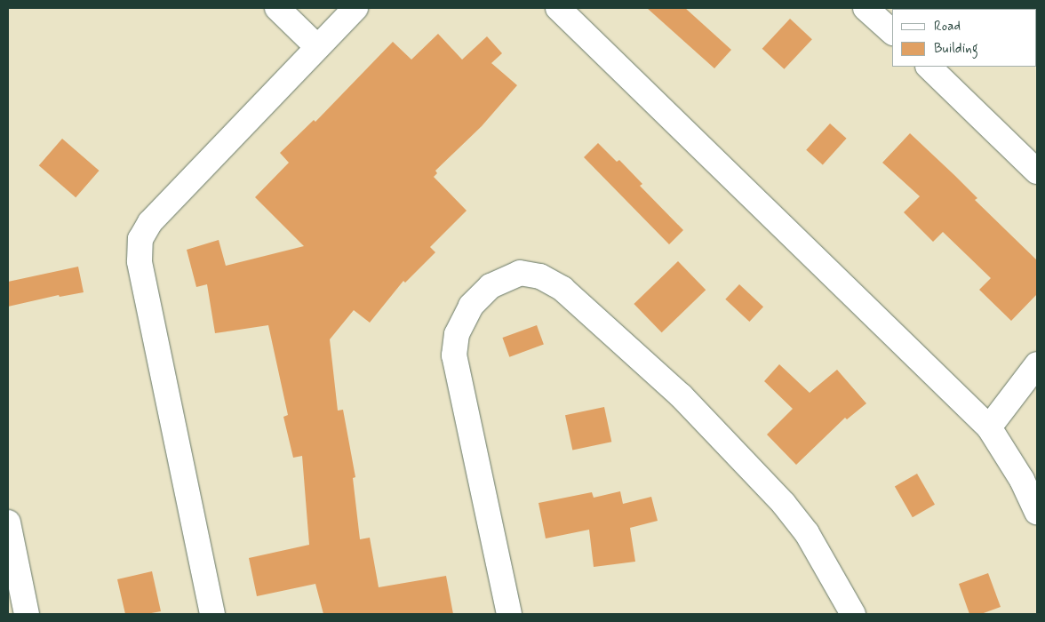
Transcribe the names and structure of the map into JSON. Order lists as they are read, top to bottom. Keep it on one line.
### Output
{"legend":["Road","Building"]}
